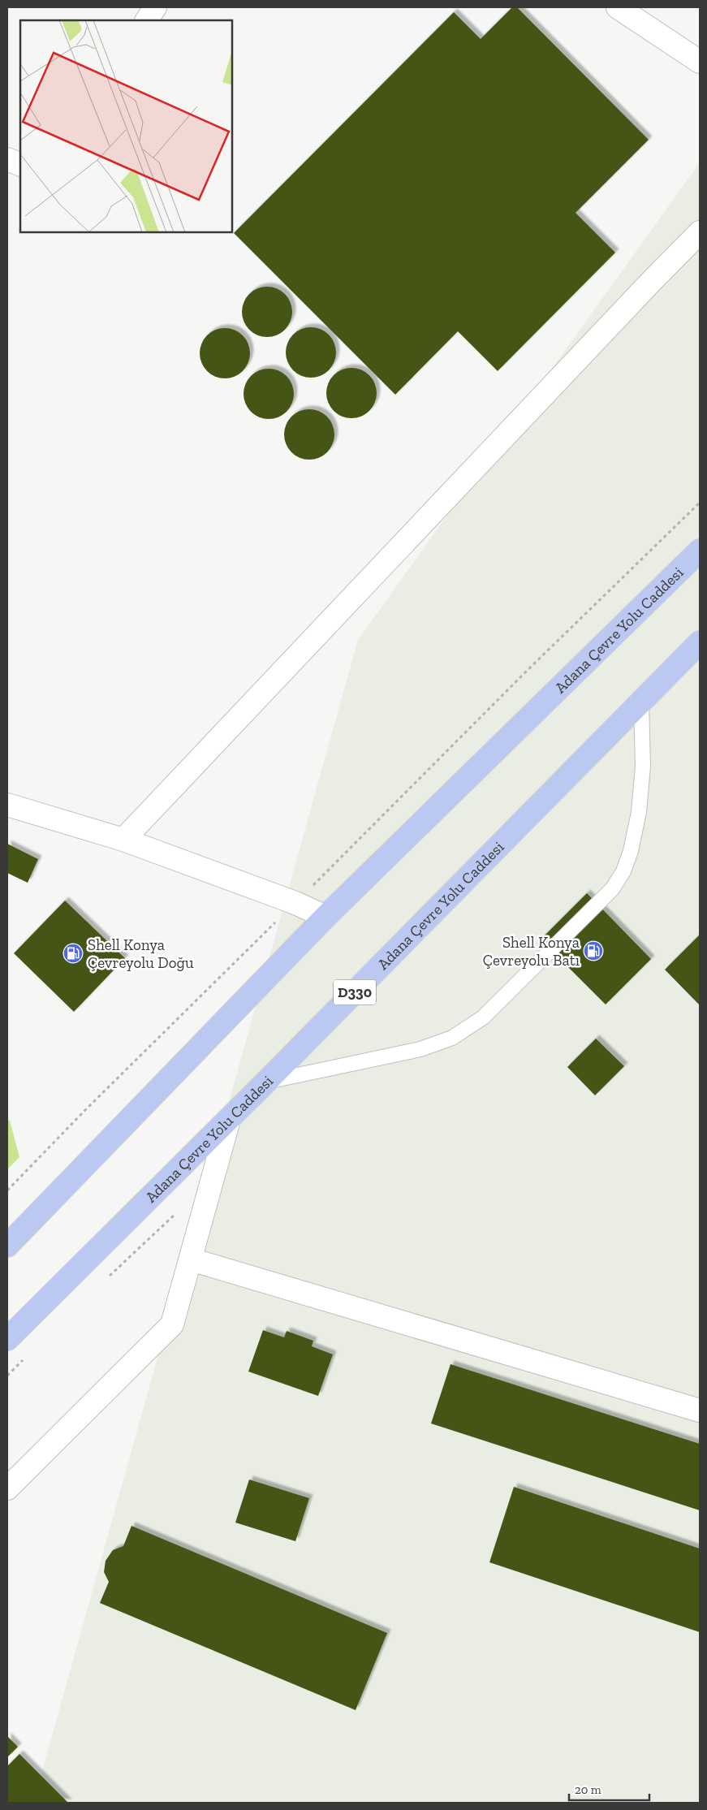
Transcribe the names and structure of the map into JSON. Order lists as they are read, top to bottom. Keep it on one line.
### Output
{"streets":{"highway":["Adana Çevre Yolu Caddesi","D330"]},"places":{"fuel station":["Shell Konya Çevreyolu Batı","Shell Konya Çevreyolu Doğu"]},"scale_bar":"20 m"}
